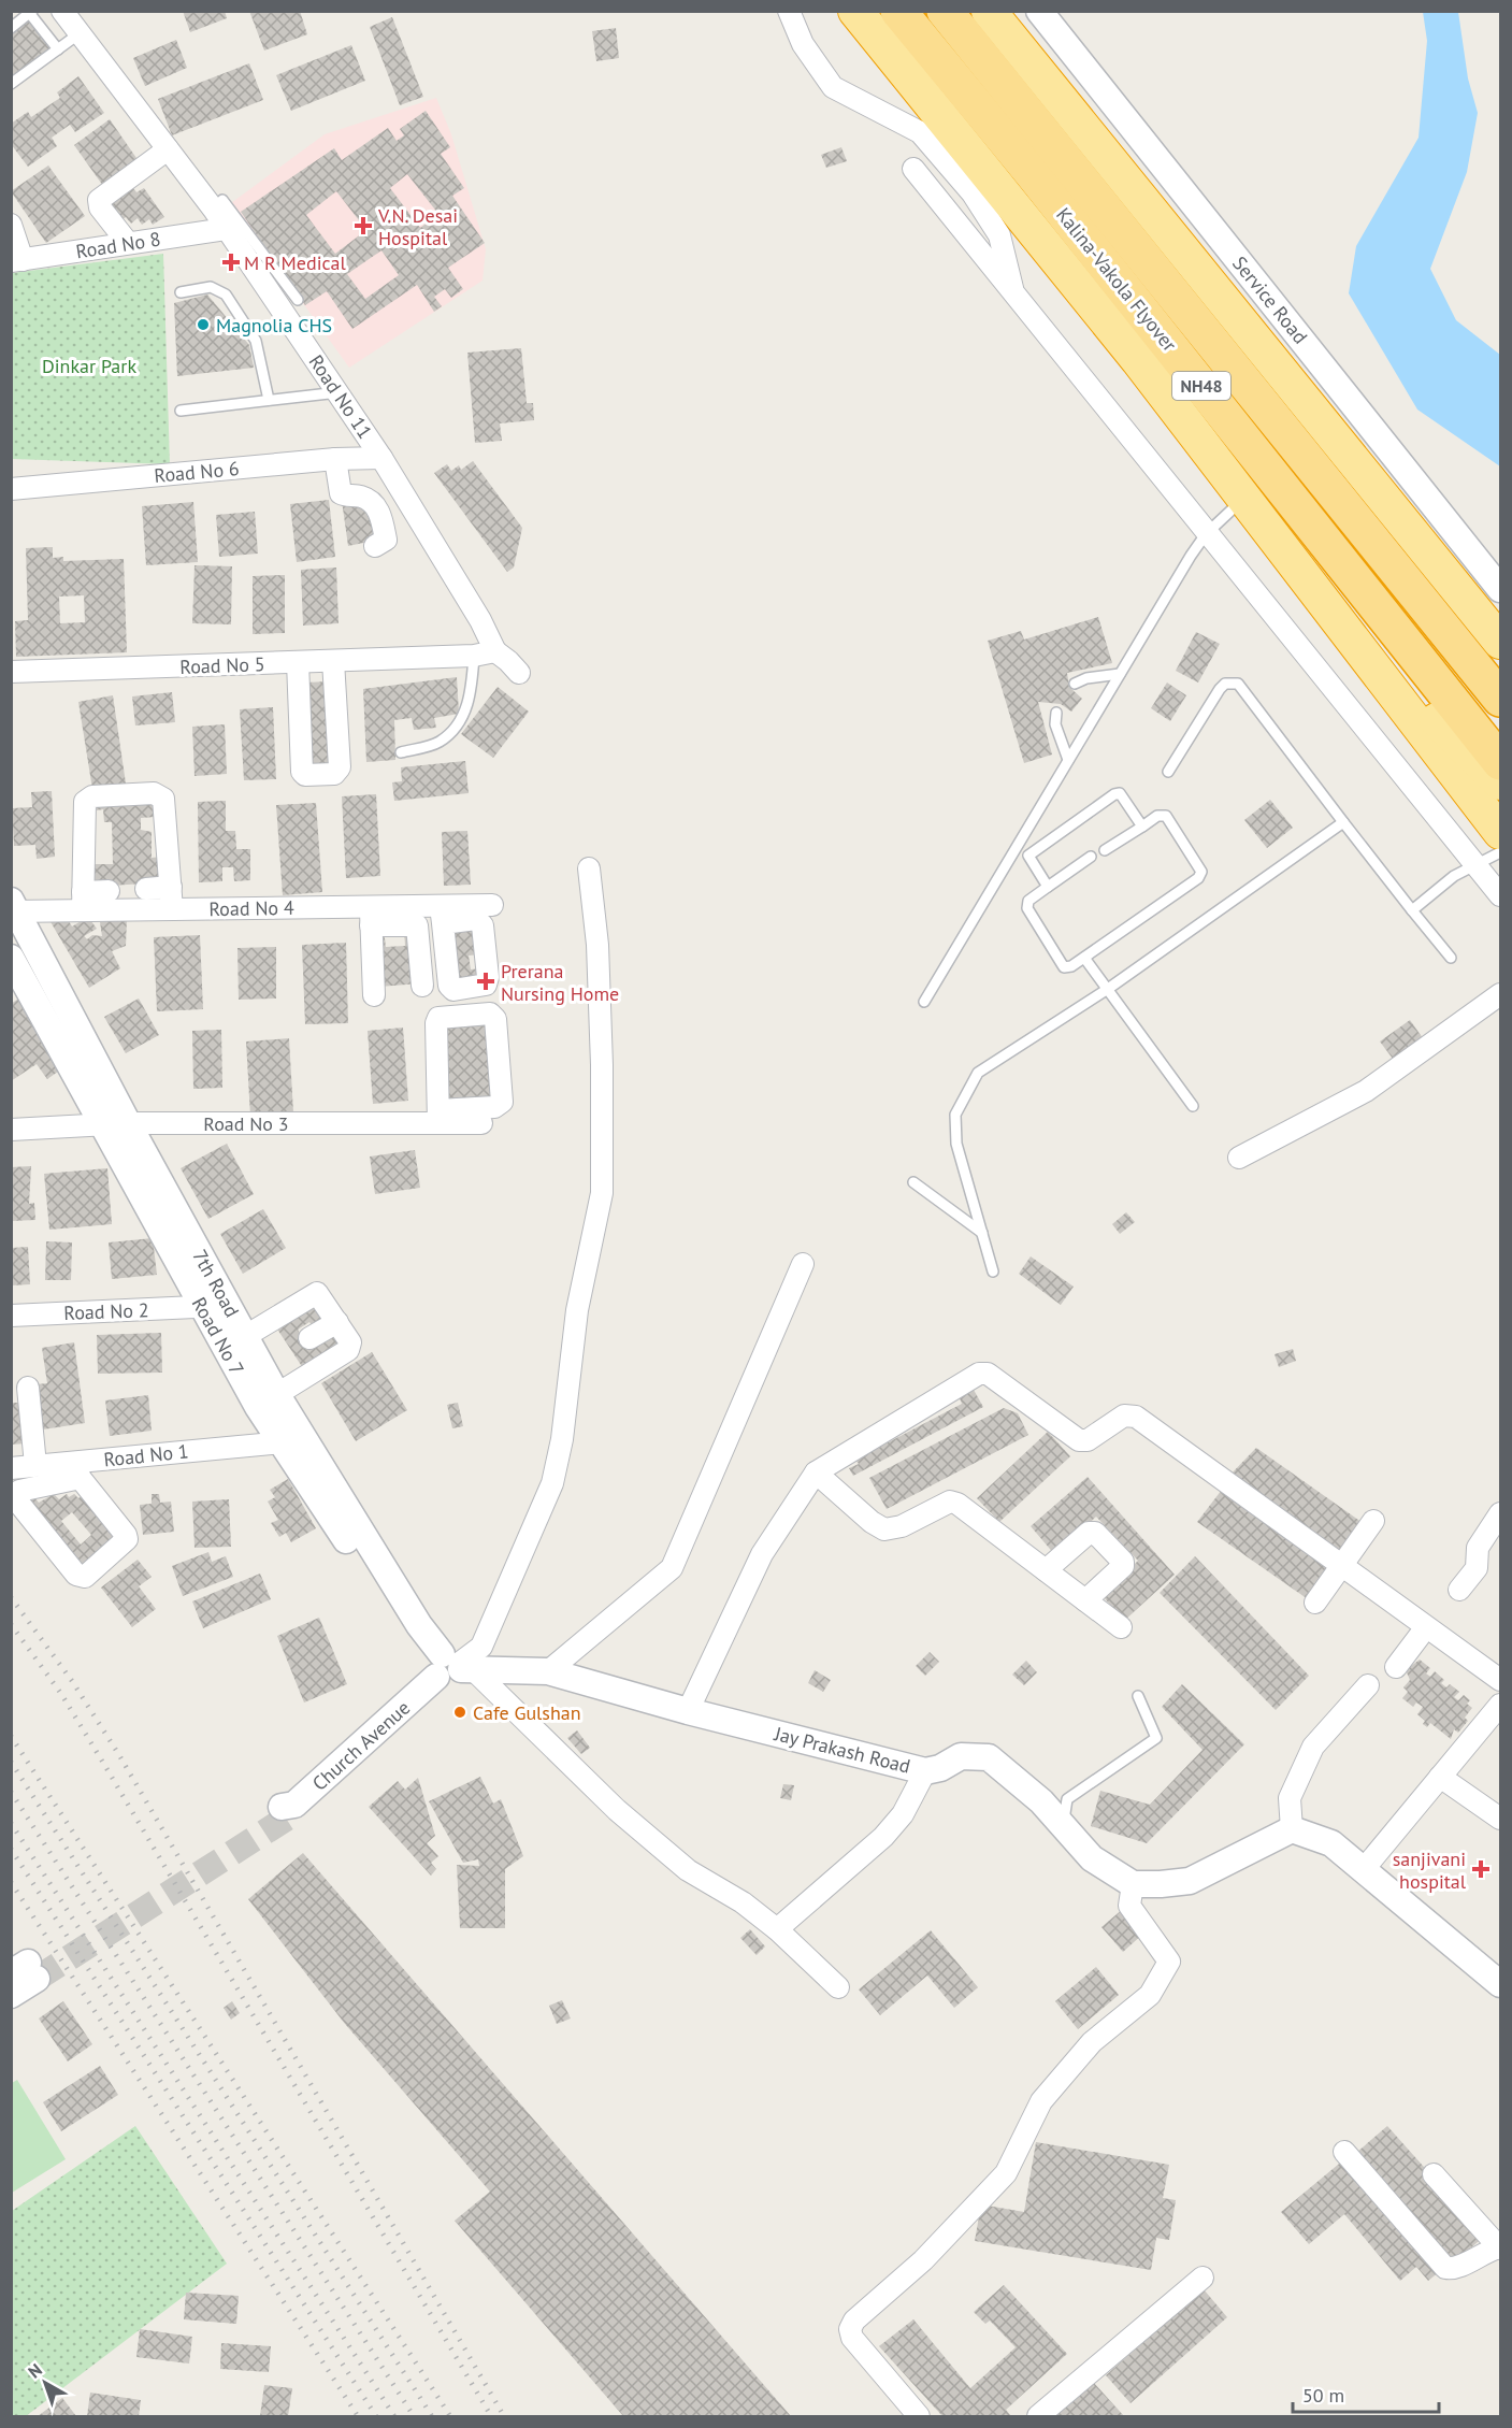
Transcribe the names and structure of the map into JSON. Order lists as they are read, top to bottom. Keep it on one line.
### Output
{"streets":{"highway":["Kalina-Vakola Flyover","NH48"],"street":["Road No 8","Service Road","Road No 11","Road No 6","Road No 5","Road No 4","Road No 3","7th Road","Road No 2","Road No 7","Road No 1","Church Avenue","Jay Prakash Road"]},"crossings":[["Road No 8","Road No 11"],["Road No 11","Road No 6"],["Road No 4","7th Road"],["Road No 3","7th Road"],["Road No 3","Road No 7"],["7th Road","Road No 2"],["7th Road","Road No 7"],["Road No 2","Road No 7"],["Road No 7","Road No 1"],["Road No 7","Church Avenue"],["Road No 7","Jay Prakash Road"],["Church Avenue","Jay Prakash Road"]],"parks":["Dinkar Park"],"places":{"health":["V.N. Desai Hospital","M R Medical","Prerana Nursing Home","sanjivani hospital"],"other":["Magnolia CHS","Cafe Gulshan"]},"scale_bar":"50 m","north":"top left"}
